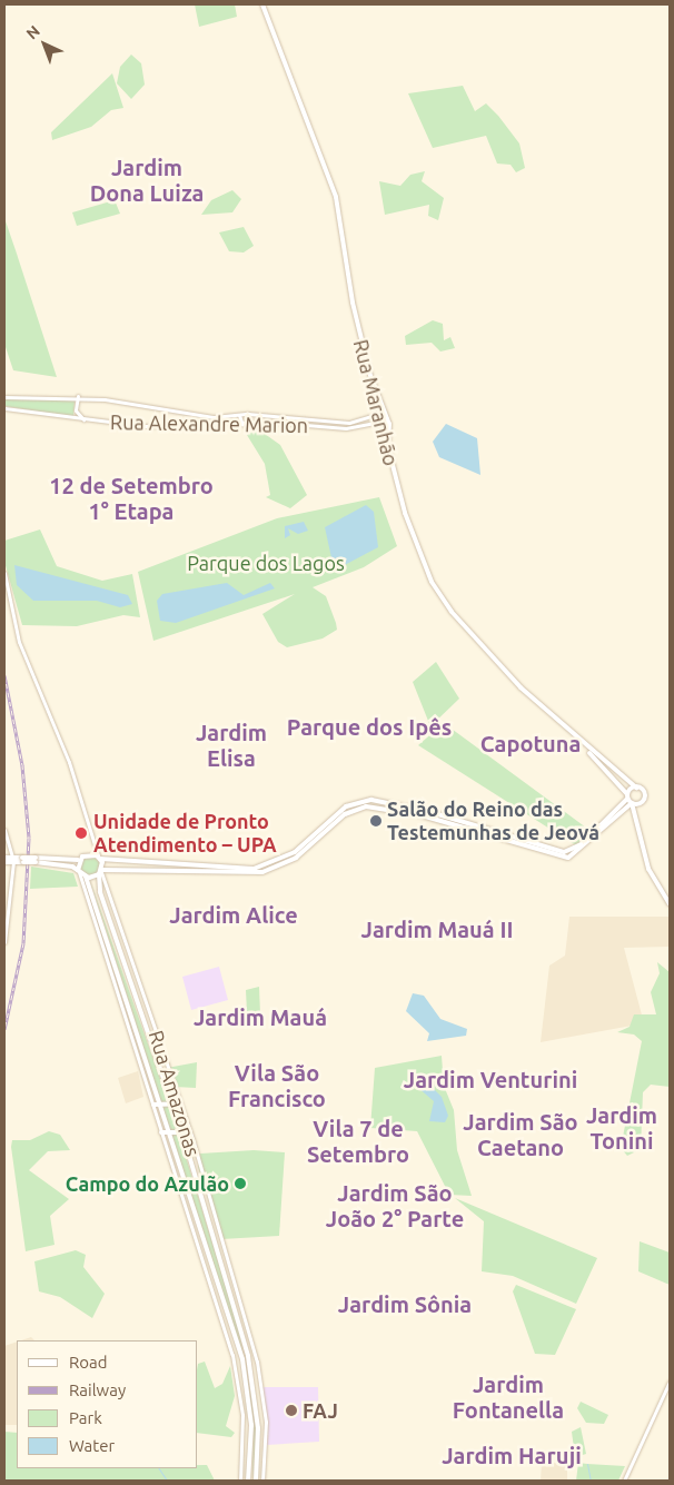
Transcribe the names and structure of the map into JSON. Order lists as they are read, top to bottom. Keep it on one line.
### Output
{"streets":{"main road":["Rua Maranhão"],"street":["Rua Alexandre Marion","Rua Amazonas"]},"crossings":[["Rua Maranhão","Rua Alexandre Marion"]],"districts":["Jardim Dona Luiza","12 de Setembro 1° Etapa","Parque dos Ipês","Jardim Elisa","Capotuna","Jardim Alice","Jardim Mauá II","Jardim Mauá","Vila São Francisco","Jardim Venturini","Jardim Tonini","Jardim São Caetano","Vila 7 de Setembro","Jardim São João 2° Parte","Jardim Sônia","Jardim Fontanella","Jardim Haruji"],"parks":["Parque dos Lagos"],"places":["Salão do Reino das Testemunhas de Jeová","Unidade de Pronto Atendimento – UPA","Campo do Azulão","FAJ"],"legend":["Road","Railway","Park","Water"],"north":"top left"}
